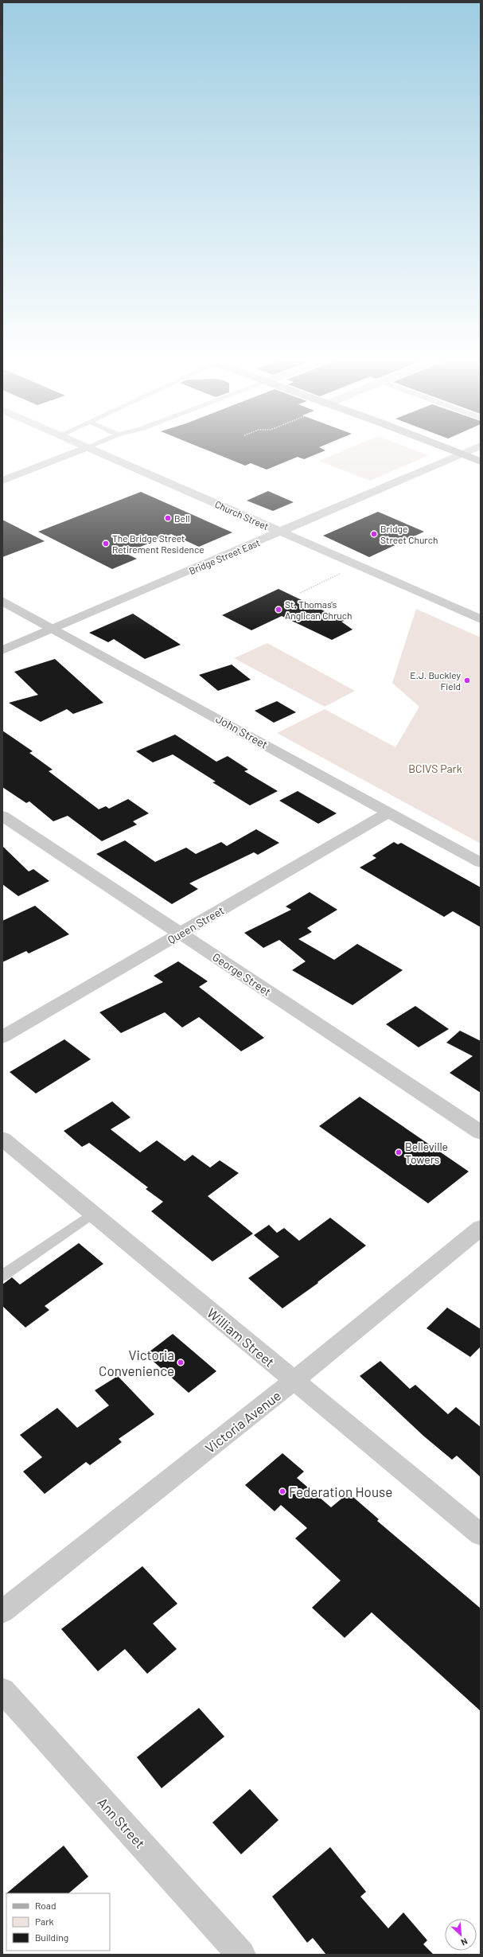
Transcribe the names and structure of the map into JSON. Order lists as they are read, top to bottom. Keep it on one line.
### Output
{"streets":{"street":["Church Street","Bridge Street East","John Street","Queen Street","George Street","William Street","Victoria Avenue","Ann Street"]},"crossings":[["Church Street","Bridge Street East"],["Bridge Street East","John Street"],["John Street","Queen Street"],["Queen Street","George Street"],["William Street","Victoria Avenue"]],"parks":["BCIVS Park"],"places":["Bell","Bridge Street Church","The Bridge Street Retirement Residence","St. Thomas's Anglican Chruch","E.J. Buckley Field","Belleville Towers","Victoria Convenience","Federation House"],"legend":["Road","Park","Building"],"north":"bottom right"}
